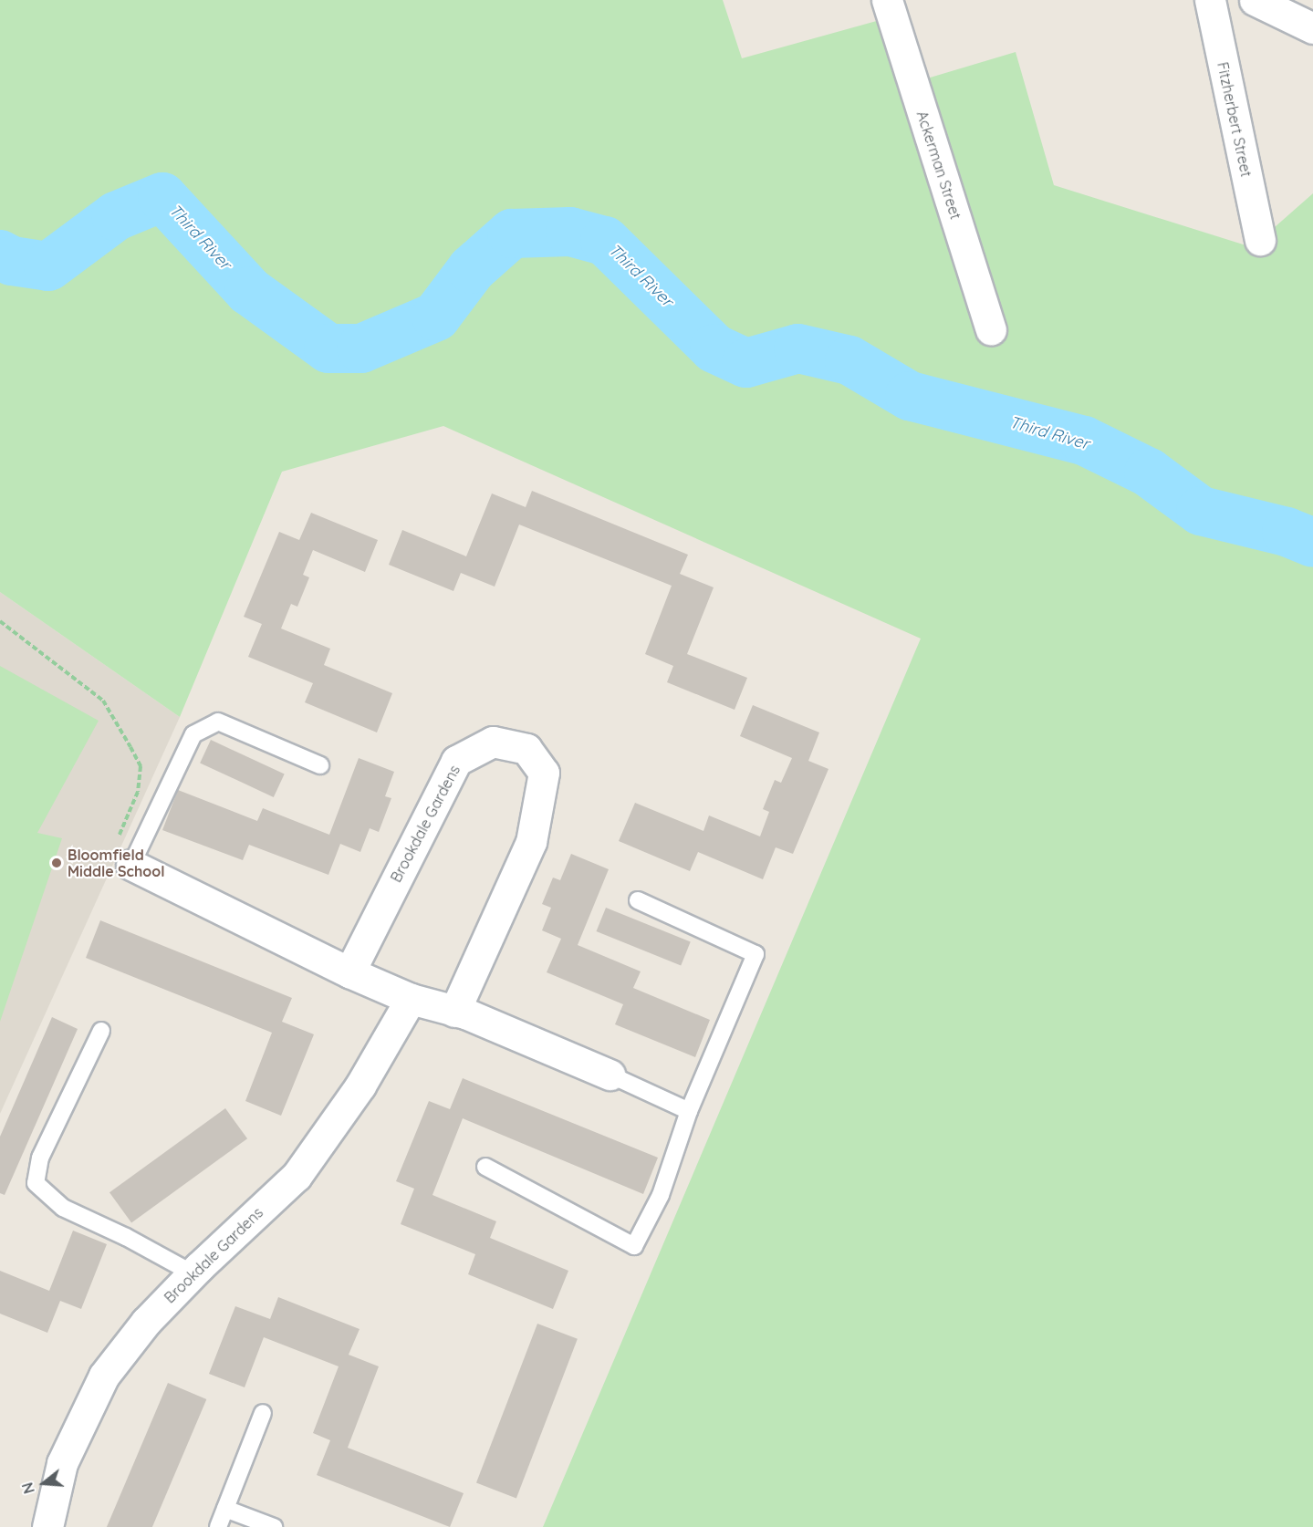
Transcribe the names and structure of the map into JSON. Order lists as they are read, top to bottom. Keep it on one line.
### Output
{"streets":{"street":["Fitzherbert Street","Ackerman Street","Brookdale Gardens"]},"water":["Third River"],"places":["Bloomfield Middle School"],"north":"left"}
